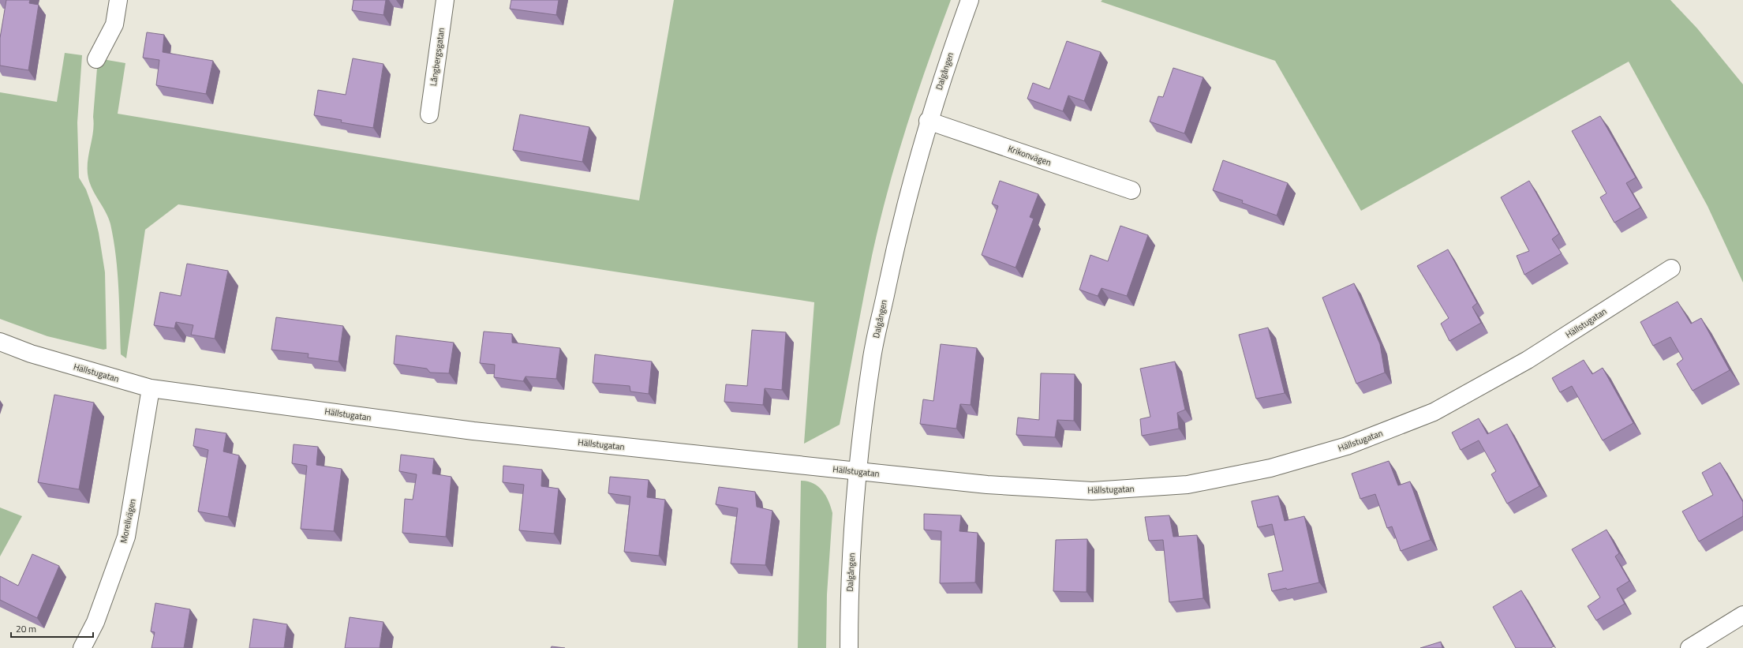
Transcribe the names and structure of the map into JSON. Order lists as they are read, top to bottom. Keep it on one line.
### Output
{"streets":{"street":["Långbergsgatan","Dalgången","Krikonvägen","Hällstugatan","Morellvägen"]},"crossings":[["Dalgången","Krikonvägen"],["Dalgången","Hällstugatan"],["Hällstugatan","Morellvägen"]],"scale_bar":"20 m"}
